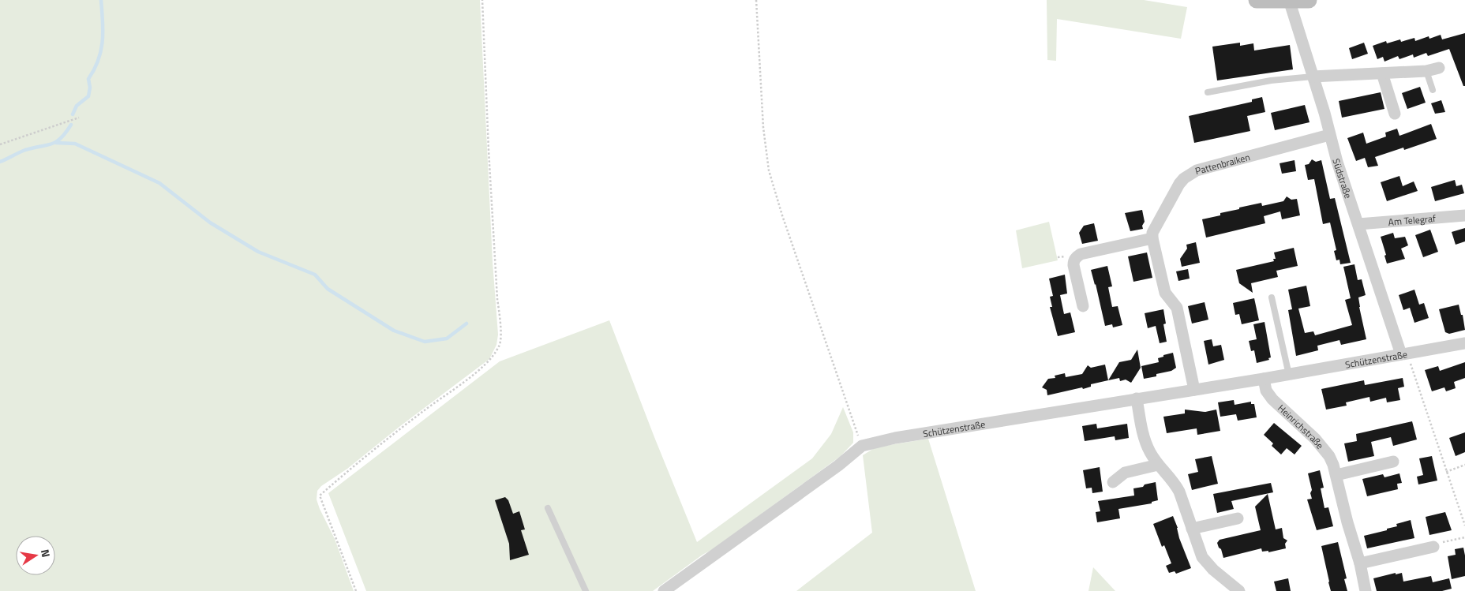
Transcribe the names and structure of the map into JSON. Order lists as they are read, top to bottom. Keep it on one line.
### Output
{"streets":{"street":["Pattenbraiken","Südstraße","Am Telegraf","Schützenstraße","Heinrichstraße"]},"crossings":[["Pattenbraiken","Südstraße"],["Südstraße","Am Telegraf"],["Südstraße","Schützenstraße"],["Schützenstraße","Heinrichstraße"]],"north":"right"}
